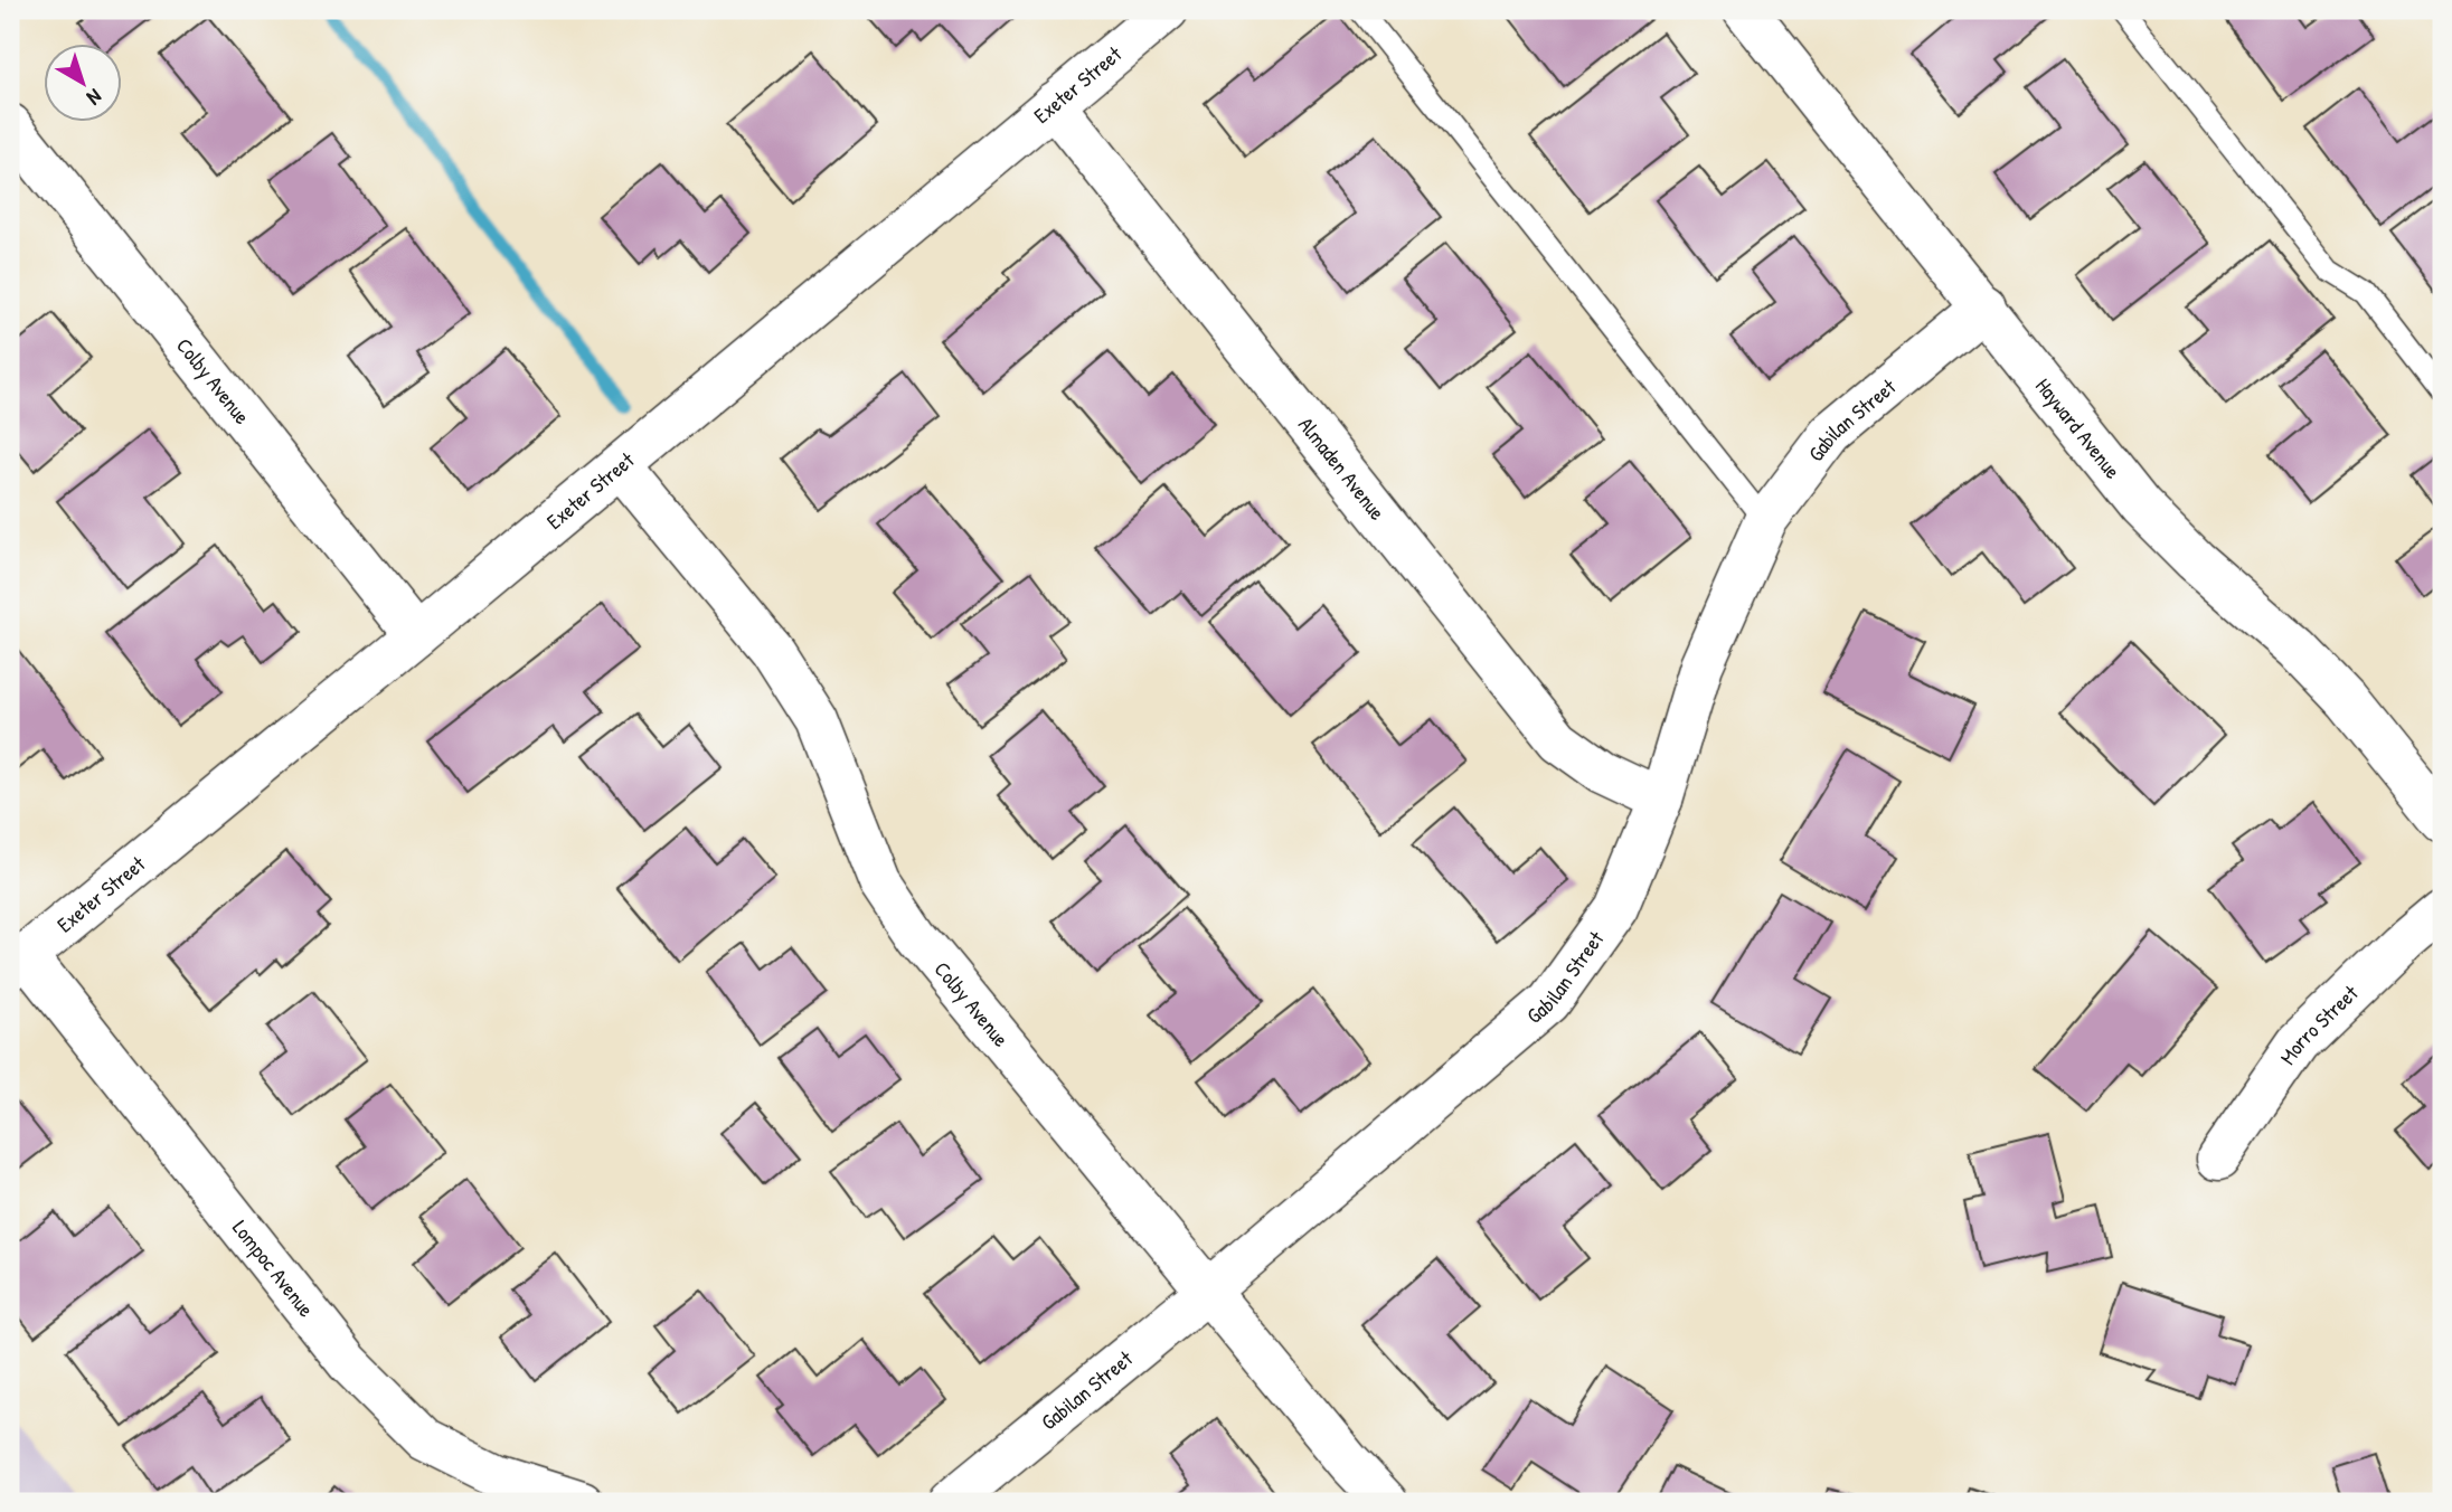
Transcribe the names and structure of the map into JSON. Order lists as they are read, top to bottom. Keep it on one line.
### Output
{"streets":{"street":["Exeter Street","Colby Avenue","Gabilan Street","Hayward Avenue","Almaden Avenue","Morro Street","Lompoc Avenue"]},"crossings":[["Exeter Street","Colby Avenue"],["Exeter Street","Almaden Avenue"],["Exeter Street","Lompoc Avenue"],["Colby Avenue","Gabilan Street"],["Gabilan Street","Hayward Avenue"],["Gabilan Street","Almaden Avenue"]],"north":"bottom right"}
